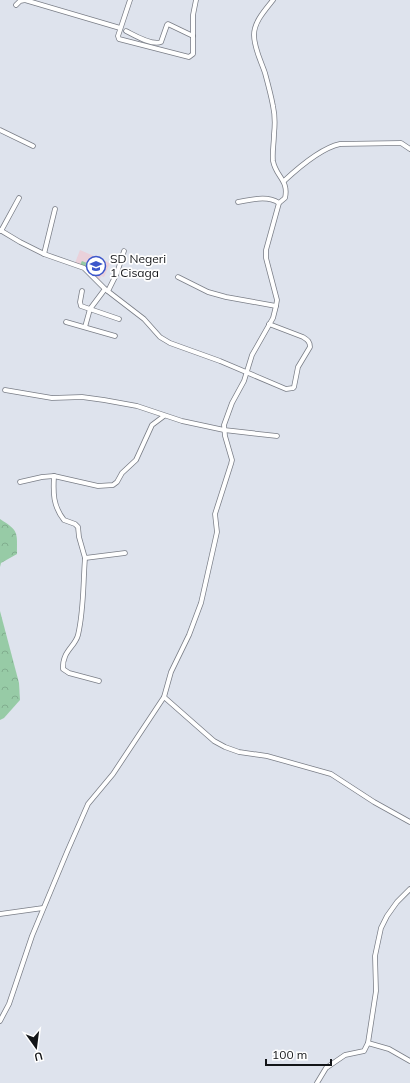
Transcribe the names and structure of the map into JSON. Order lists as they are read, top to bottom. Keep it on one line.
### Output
{"places":{"school or university":["SD Negeri 1 Cisaga"]},"scale_bar":"100 m","north":"bottom"}
